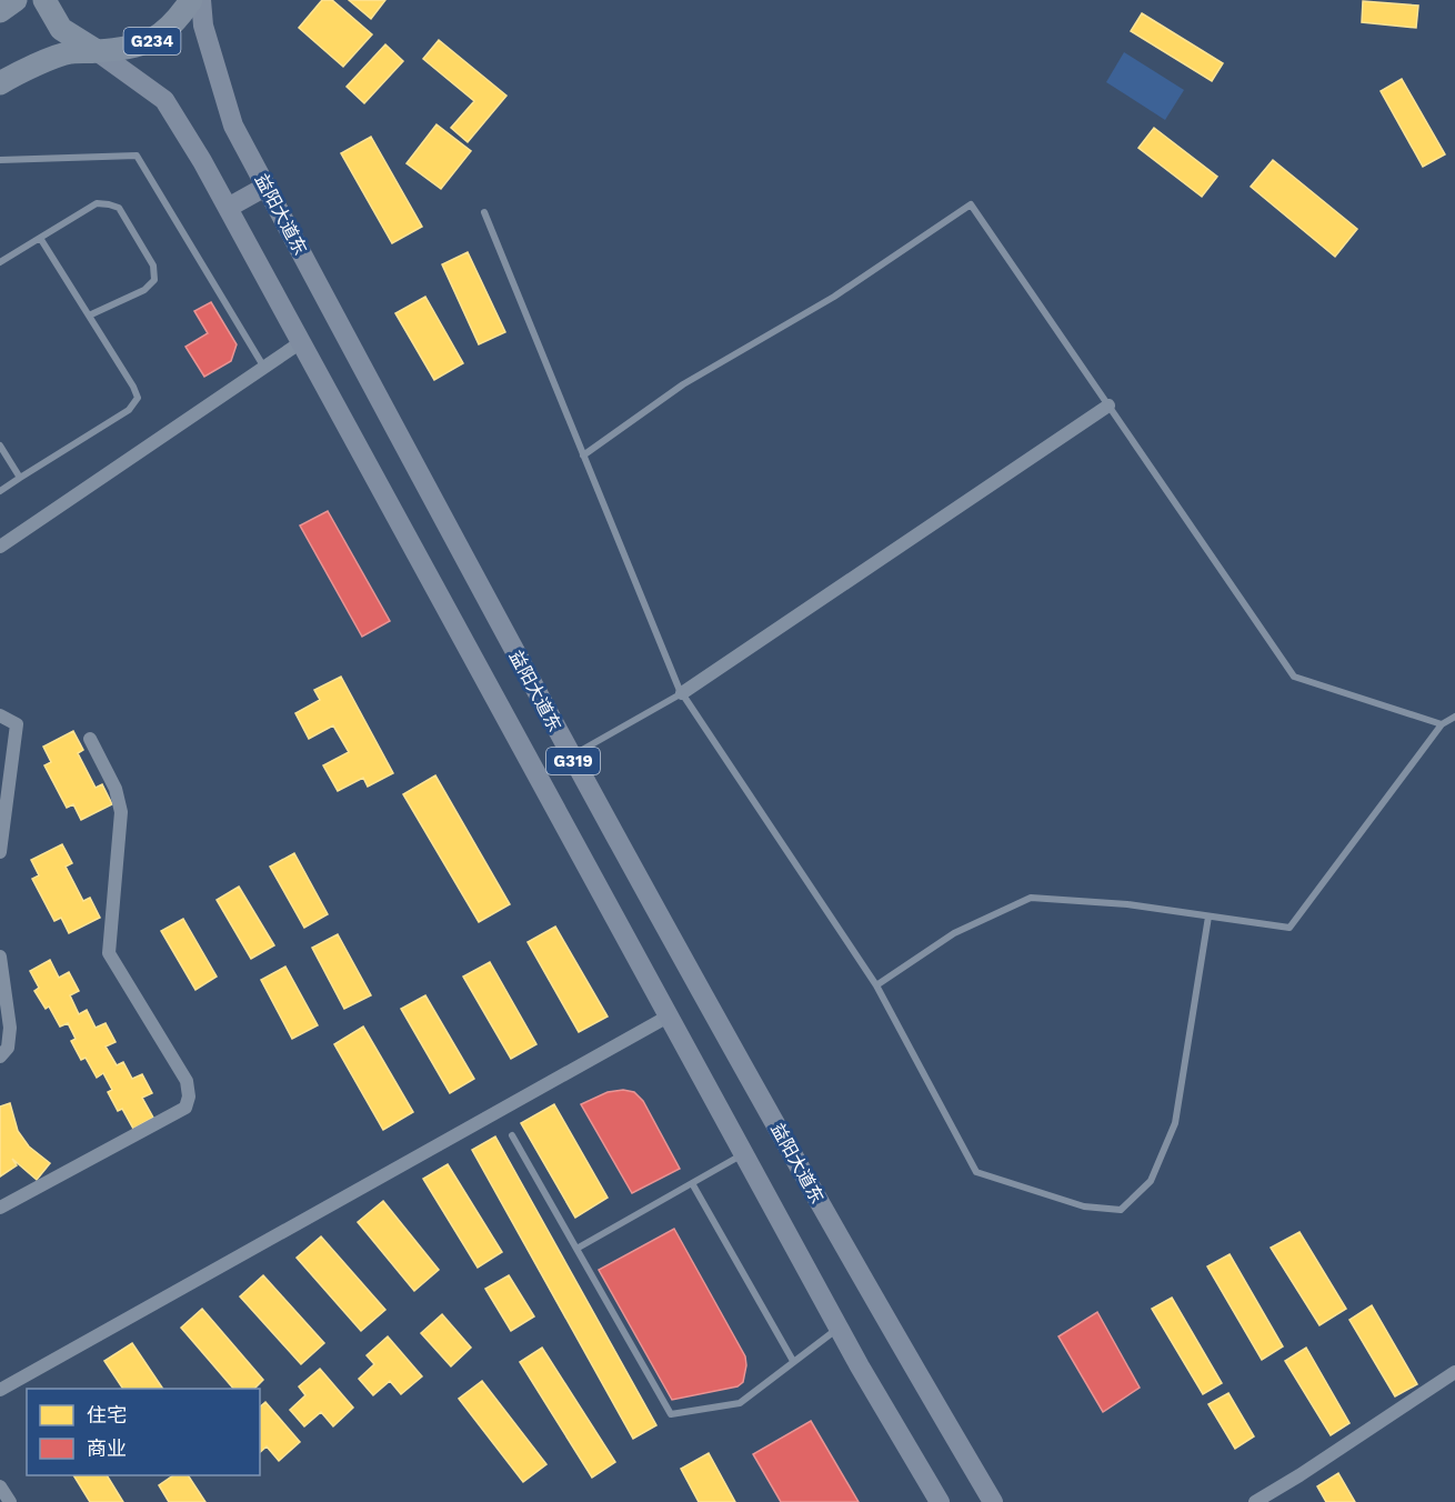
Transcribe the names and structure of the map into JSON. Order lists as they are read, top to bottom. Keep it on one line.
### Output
{"streets":{"highway":["G234"],"main road":["益阳大道东","G319"]},"crossings":[["G234","G319"]],"legend":["住宅","商业"]}
